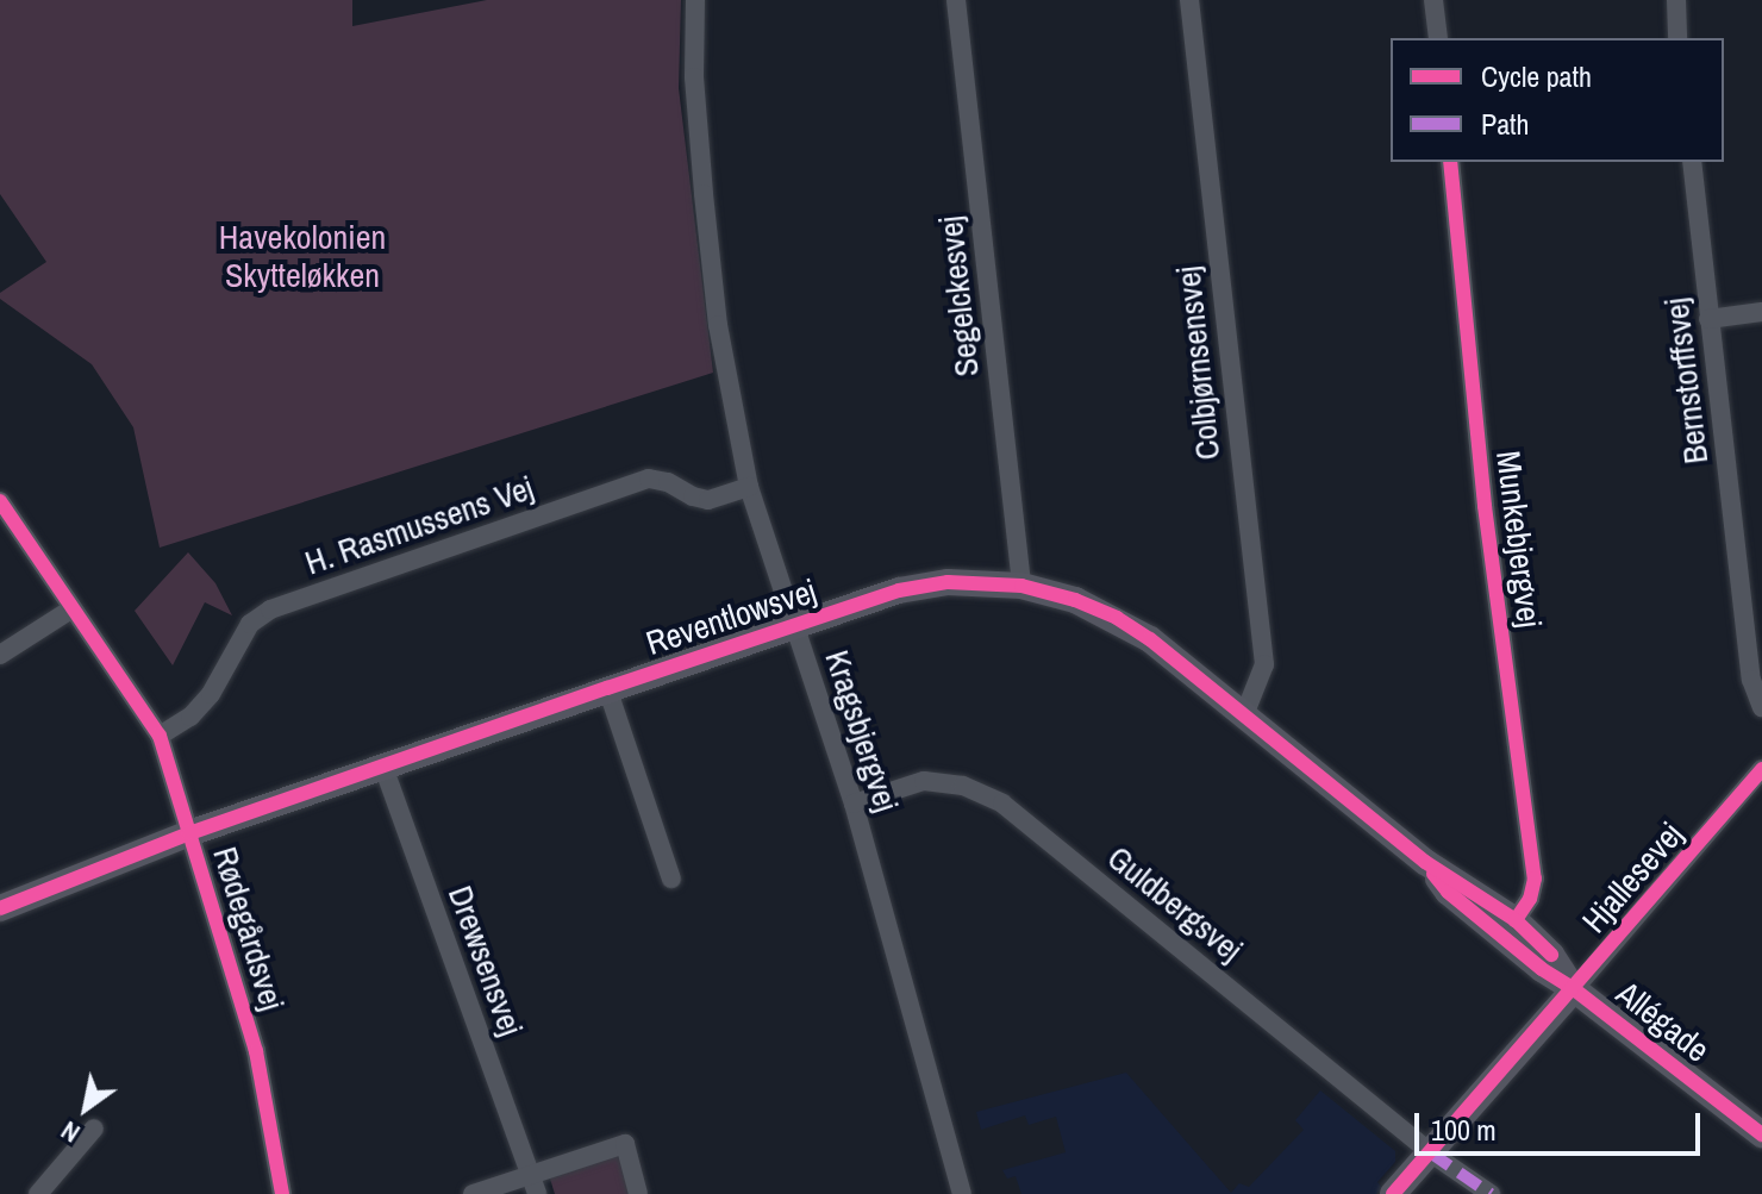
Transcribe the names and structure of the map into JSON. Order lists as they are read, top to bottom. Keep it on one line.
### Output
{"streets":{"main road":["Reventlowsvej","Hjallesevej","Allégade"],"street":["Segelckesvej","Colbjørnsensvej","Bernstorffsvej","H. Rasmussens Vej","Munkebjergvej","Kragsbjergvej","Guldbergsvej","Rødegårdsvej","Drewsensvej"]},"crossings":[["Segelckesvej","Reventlowsvej"],["Colbjørnsensvej","Reventlowsvej"],["H. Rasmussens Vej","Kragsbjergvej"],["H. Rasmussens Vej","Rødegårdsvej"],["Munkebjergvej","Reventlowsvej"],["Reventlowsvej","Kragsbjergvej"],["Reventlowsvej","Hjallesevej"],["Reventlowsvej","Rødegårdsvej"],["Reventlowsvej","Drewsensvej"],["Reventlowsvej","Allégade"],["Kragsbjergvej","Guldbergsvej"],["Hjallesevej","Guldbergsvej"],["Hjallesevej","Allégade"]],"parks":["Havekolonien Skytteløkken"],"legend":["Cycle path","Path"],"scale_bar":"100 m","north":"bottom left"}
